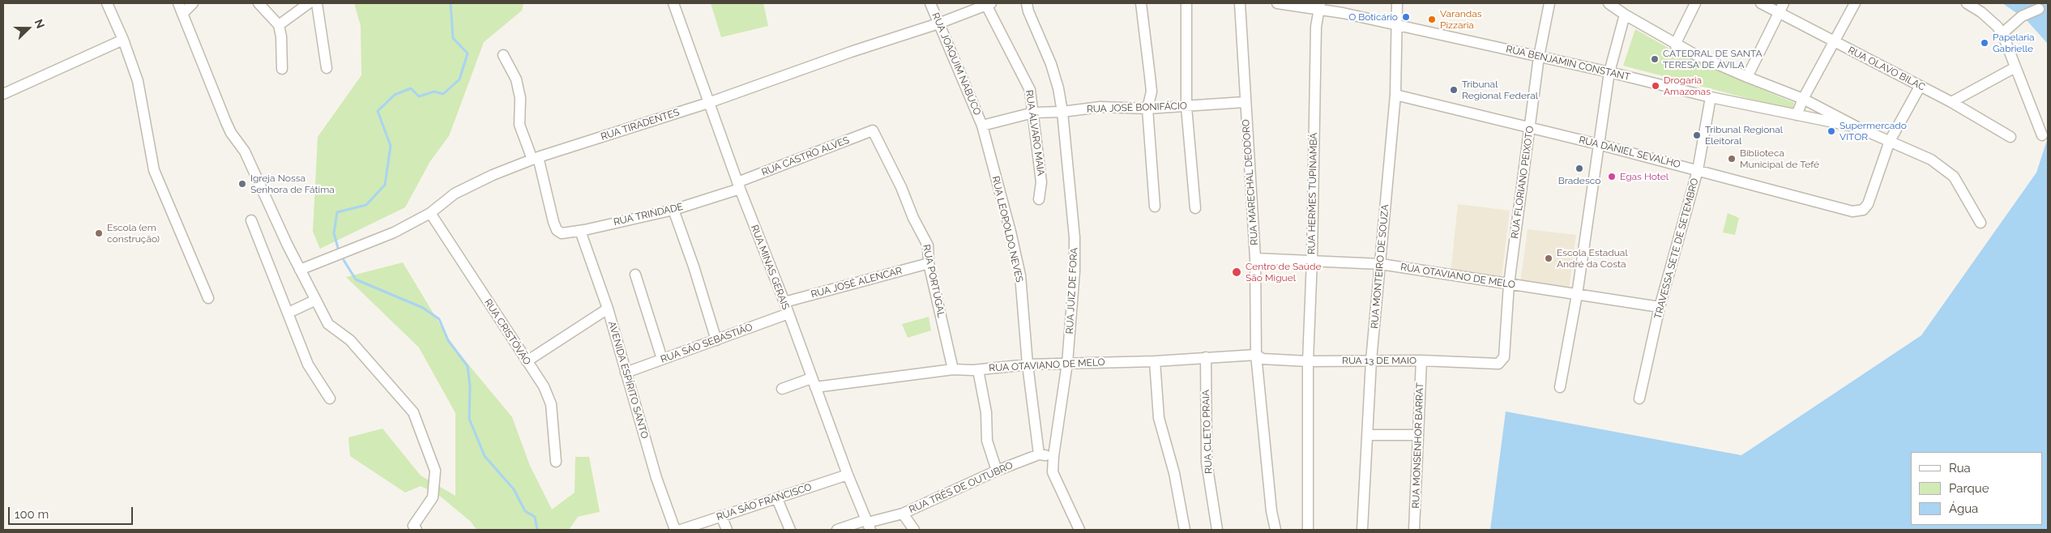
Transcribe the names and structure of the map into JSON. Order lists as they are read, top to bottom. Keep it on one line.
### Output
{"streets":{"street":["RUA BENJAMIN CONSTANT","RUA JOAQUIM NABUCO","RUA OLAVO BILAC","RUA JOSÉ BONIFÁCIO","RUA TIRADENTES","RUA ÁLVARO MAIA","RUA DANIEL SEVALHO","RUA CASTRO ALVES","RUA MARECHAL DEODORO","RUA FLORIANO PEIXOTO","RUA HERMES TUPINAMBÁ","RUA TRINDADE","RUA LEOPOLDO NEVES","TRAVESSA SETE DE SETEMBRO","RUA MONTEIRO DE SOUZA","RUA MINAS GERAIS","RUA OTAVIANO DE MELO","RUA PORTUGAL","RUA JOSÉ ALENCAR","RUA JUIZ DE FORA","RUA CRISTÓVÃO","RUA SÃO SEBASTIÃO","RUA 13 DE MAIO","AVENIDA ESPÍRITO SANTO","RUA CLETO PRAIA","RUA MONSENHOR BARRAT","RUA TRÊS DE OUTUBRO","RUA SÃO FRANCISCO"]},"crossings":[["RUA BENJAMIN CONSTANT","RUA FLORIANO PEIXOTO"],["RUA BENJAMIN CONSTANT","RUA HERMES TUPINAMBÁ"],["RUA BENJAMIN CONSTANT","TRAVESSA SETE DE SETEMBRO"],["RUA BENJAMIN CONSTANT","RUA MONTEIRO DE SOUZA"],["RUA JOAQUIM NABUCO","RUA JOSÉ BONIFÁCIO"],["RUA JOAQUIM NABUCO","RUA TIRADENTES"],["RUA JOAQUIM NABUCO","RUA LEOPOLDO NEVES"],["RUA JOSÉ BONIFÁCIO","RUA ÁLVARO MAIA"],["RUA JOSÉ BONIFÁCIO","RUA MARECHAL DEODORO"],["RUA JOSÉ BONIFÁCIO","RUA LEOPOLDO NEVES"],["RUA JOSÉ BONIFÁCIO","RUA JUIZ DE FORA"],["RUA TIRADENTES","RUA ÁLVARO MAIA"],["RUA TIRADENTES","RUA TRINDADE"],["RUA TIRADENTES","RUA MINAS GERAIS"],["RUA TIRADENTES","RUA CRISTÓVÃO"],["RUA DANIEL SEVALHO","RUA FLORIANO PEIXOTO"],["RUA DANIEL SEVALHO","TRAVESSA SETE DE SETEMBRO"],["RUA DANIEL SEVALHO","RUA MONTEIRO DE SOUZA"],["RUA CASTRO ALVES","RUA TRINDADE"],["RUA CASTRO ALVES","RUA MINAS GERAIS"],["RUA CASTRO ALVES","RUA PORTUGAL"],["RUA MARECHAL DEODORO","RUA OTAVIANO DE MELO"],["RUA MARECHAL DEODORO","RUA 13 DE MAIO"],["RUA FLORIANO PEIXOTO","RUA OTAVIANO DE MELO"],["RUA FLORIANO PEIXOTO","RUA 13 DE MAIO"],["RUA HERMES TUPINAMBÁ","RUA OTAVIANO DE MELO"],["RUA HERMES TUPINAMBÁ","RUA 13 DE MAIO"],["RUA TRINDADE","RUA MINAS GERAIS"],["RUA TRINDADE","AVENIDA ESPÍRITO SANTO"],["RUA LEOPOLDO NEVES","RUA OTAVIANO DE MELO"],["RUA LEOPOLDO NEVES","RUA TRÊS DE OUTUBRO"],["TRAVESSA SETE DE SETEMBRO","RUA OTAVIANO DE MELO"],["RUA MONTEIRO DE SOUZA","RUA OTAVIANO DE MELO"],["RUA MONTEIRO DE SOUZA","RUA 13 DE MAIO"],["RUA MINAS GERAIS","RUA OTAVIANO DE MELO"],["RUA MINAS GERAIS","RUA JOSÉ ALENCAR"],["RUA MINAS GERAIS","RUA SÃO SEBASTIÃO"],["RUA MINAS GERAIS","RUA TRÊS DE OUTUBRO"],["RUA MINAS GERAIS","RUA SÃO FRANCISCO"],["RUA OTAVIANO DE MELO","RUA PORTUGAL"],["RUA OTAVIANO DE MELO","RUA JUIZ DE FORA"],["RUA OTAVIANO DE MELO","RUA 13 DE MAIO"],["RUA OTAVIANO DE MELO","RUA CLETO PRAIA"],["RUA PORTUGAL","RUA JOSÉ ALENCAR"],["RUA JUIZ DE FORA","RUA TRÊS DE OUTUBRO"],["RUA SÃO SEBASTIÃO","AVENIDA ESPÍRITO SANTO"],["RUA 13 DE MAIO","RUA MONSENHOR BARRAT"]],"places":["O Boticário","Varandas Pizzaria","Papelaria Gabrielle","CATEDRAL DE SANTA TERESA DE ÁVILA","Drogaria Amazonas","Tribunal Regional Federal","Supermercado VITOR","Tribunal Regional Eleitoral","Biblioteca Municipal de Tefé","Bradesco","Egas Hotel","Igreja Nossa Senhora de Fátima","Escola (em construção)","Escola Estadual André da Costa","Centro de Saúde São Miguel"],"legend":["Rua","Parque","Água"],"scale_bar":"100 m","north":"right"}
